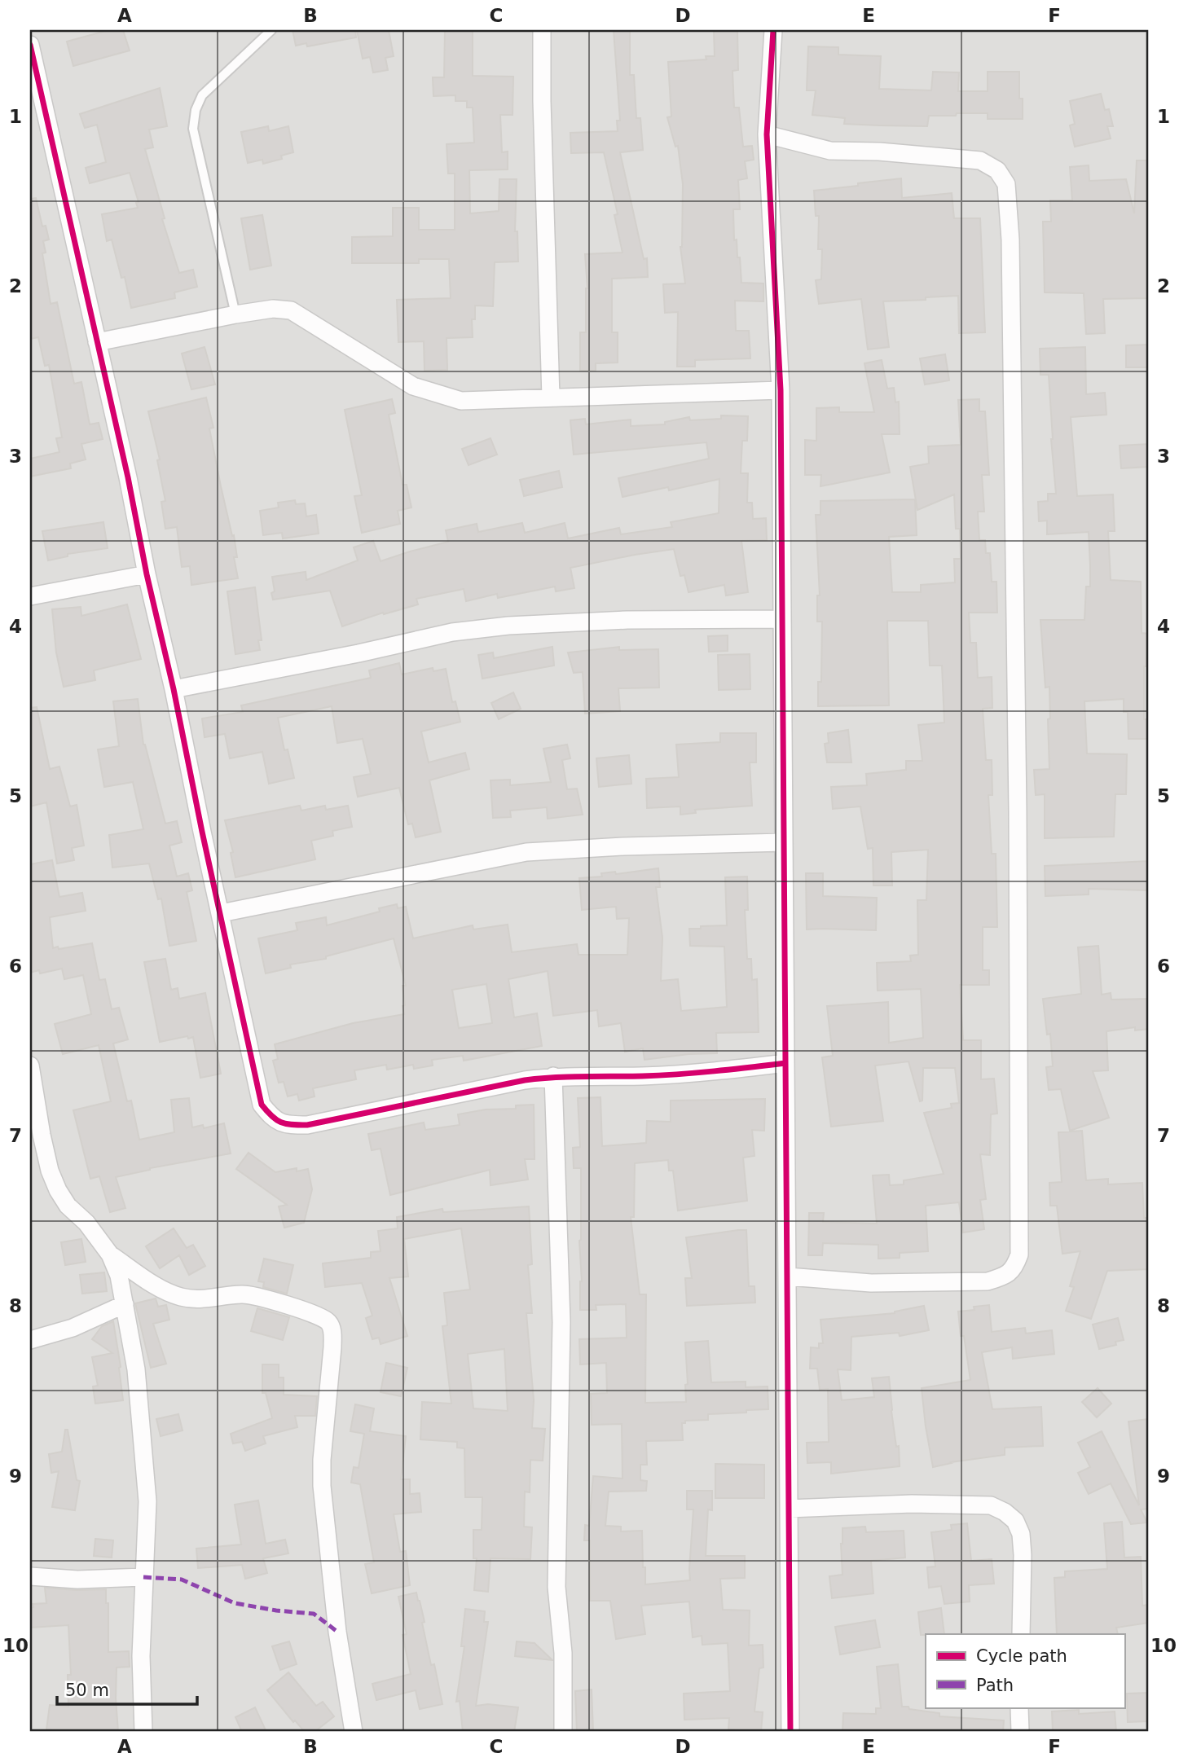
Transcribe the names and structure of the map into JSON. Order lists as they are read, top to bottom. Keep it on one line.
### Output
{"legend":["Cycle path","Path"],"scale_bar":"50 m","grid":{"columns":["A","B","C","D","E","F"],"rows":["1","2","3","4","5","6","7","8","9","10"]}}
